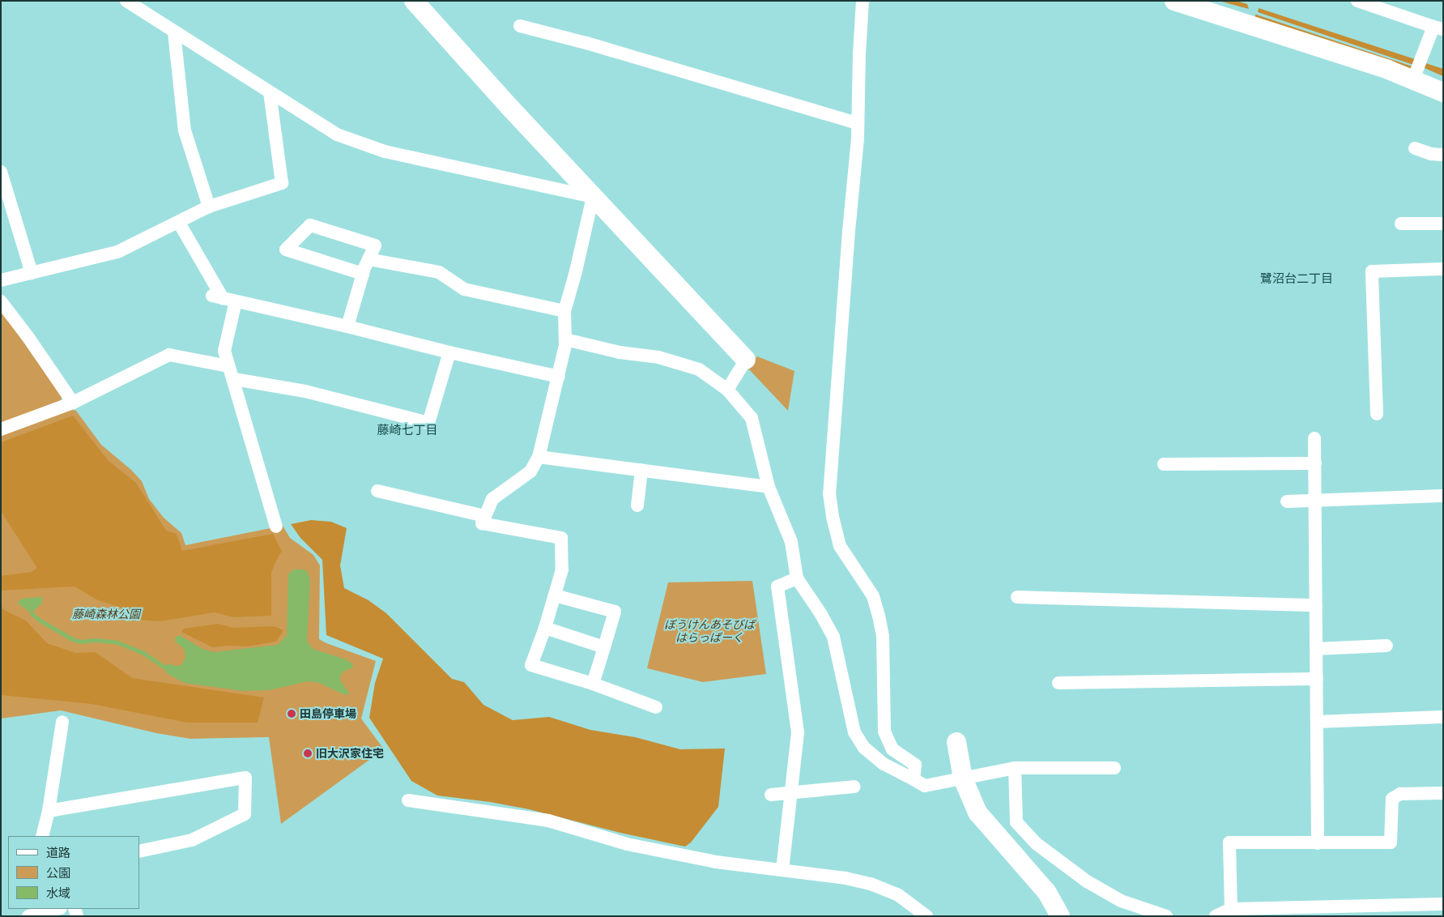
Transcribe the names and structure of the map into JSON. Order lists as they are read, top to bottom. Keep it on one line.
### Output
{"districts":["鷺沼台二丁目","藤崎七丁目"],"parks":["藤崎森林公園","ぼうけんあそびば はらっぱーく"],"places":["田島停車場","旧大沢家住宅"],"legend":["道路","公園","水域"]}
